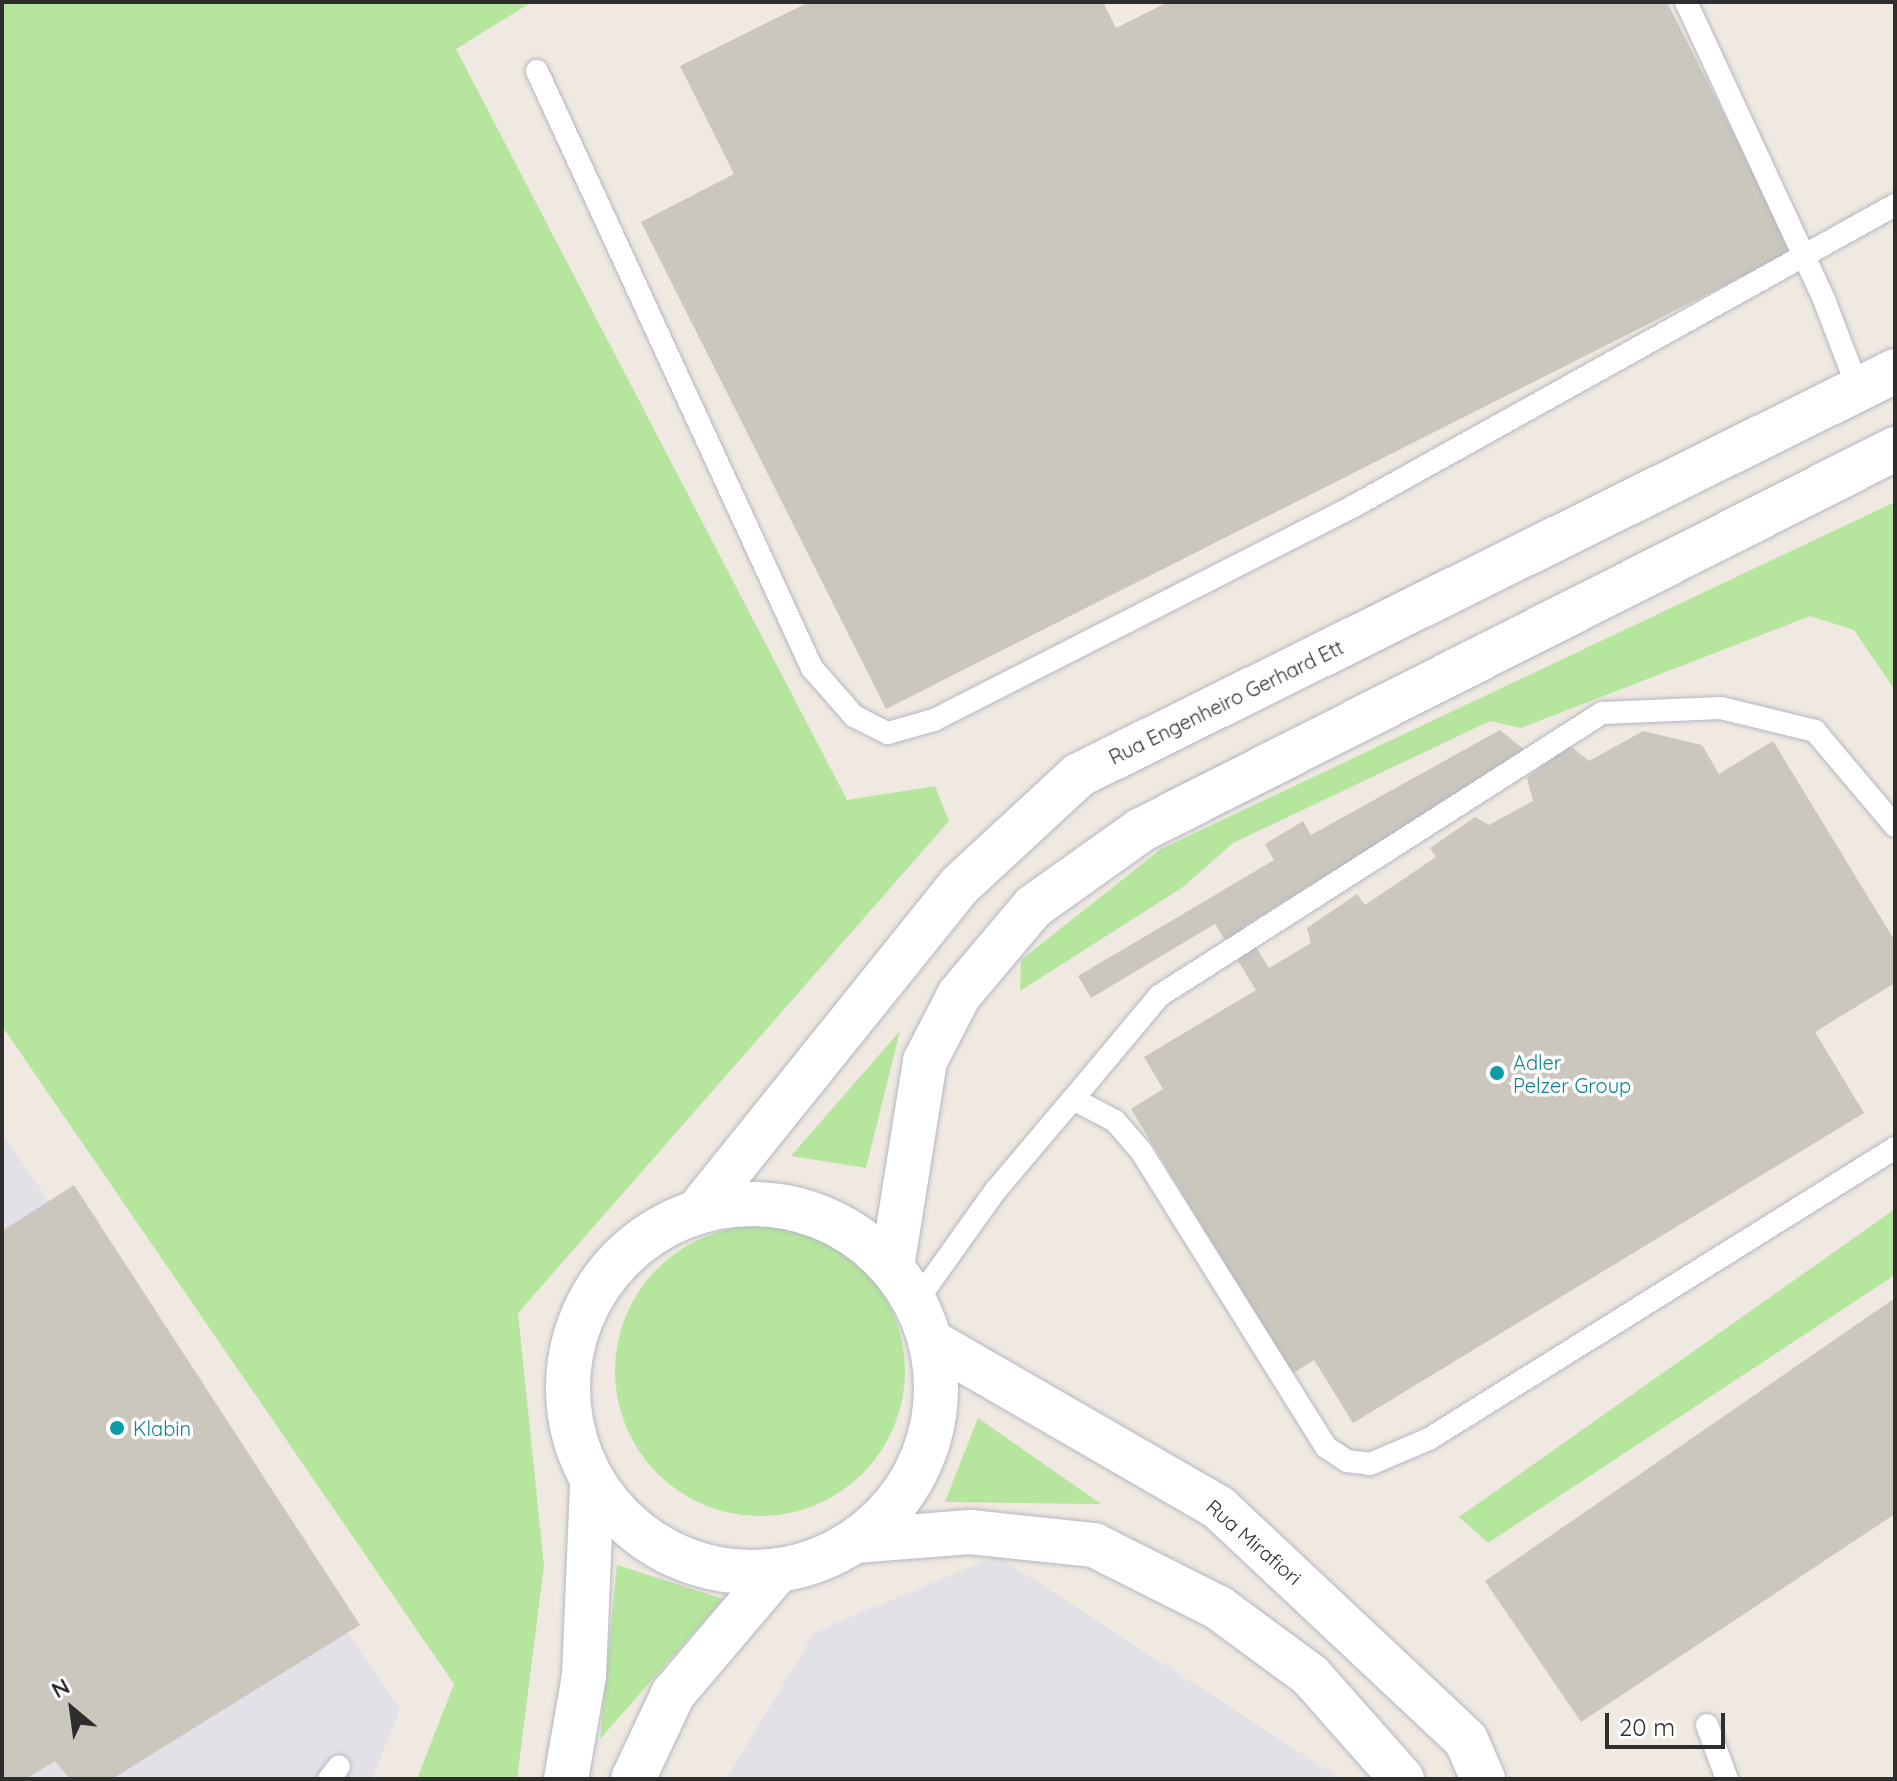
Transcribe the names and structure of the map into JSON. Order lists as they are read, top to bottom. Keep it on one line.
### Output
{"streets":{"main road":["Rua Engenheiro Gerhard Ett","Rua Mirafiori"]},"places":["Adler Pelzer Group","Klabin"],"scale_bar":"20 m","north":"top left"}
